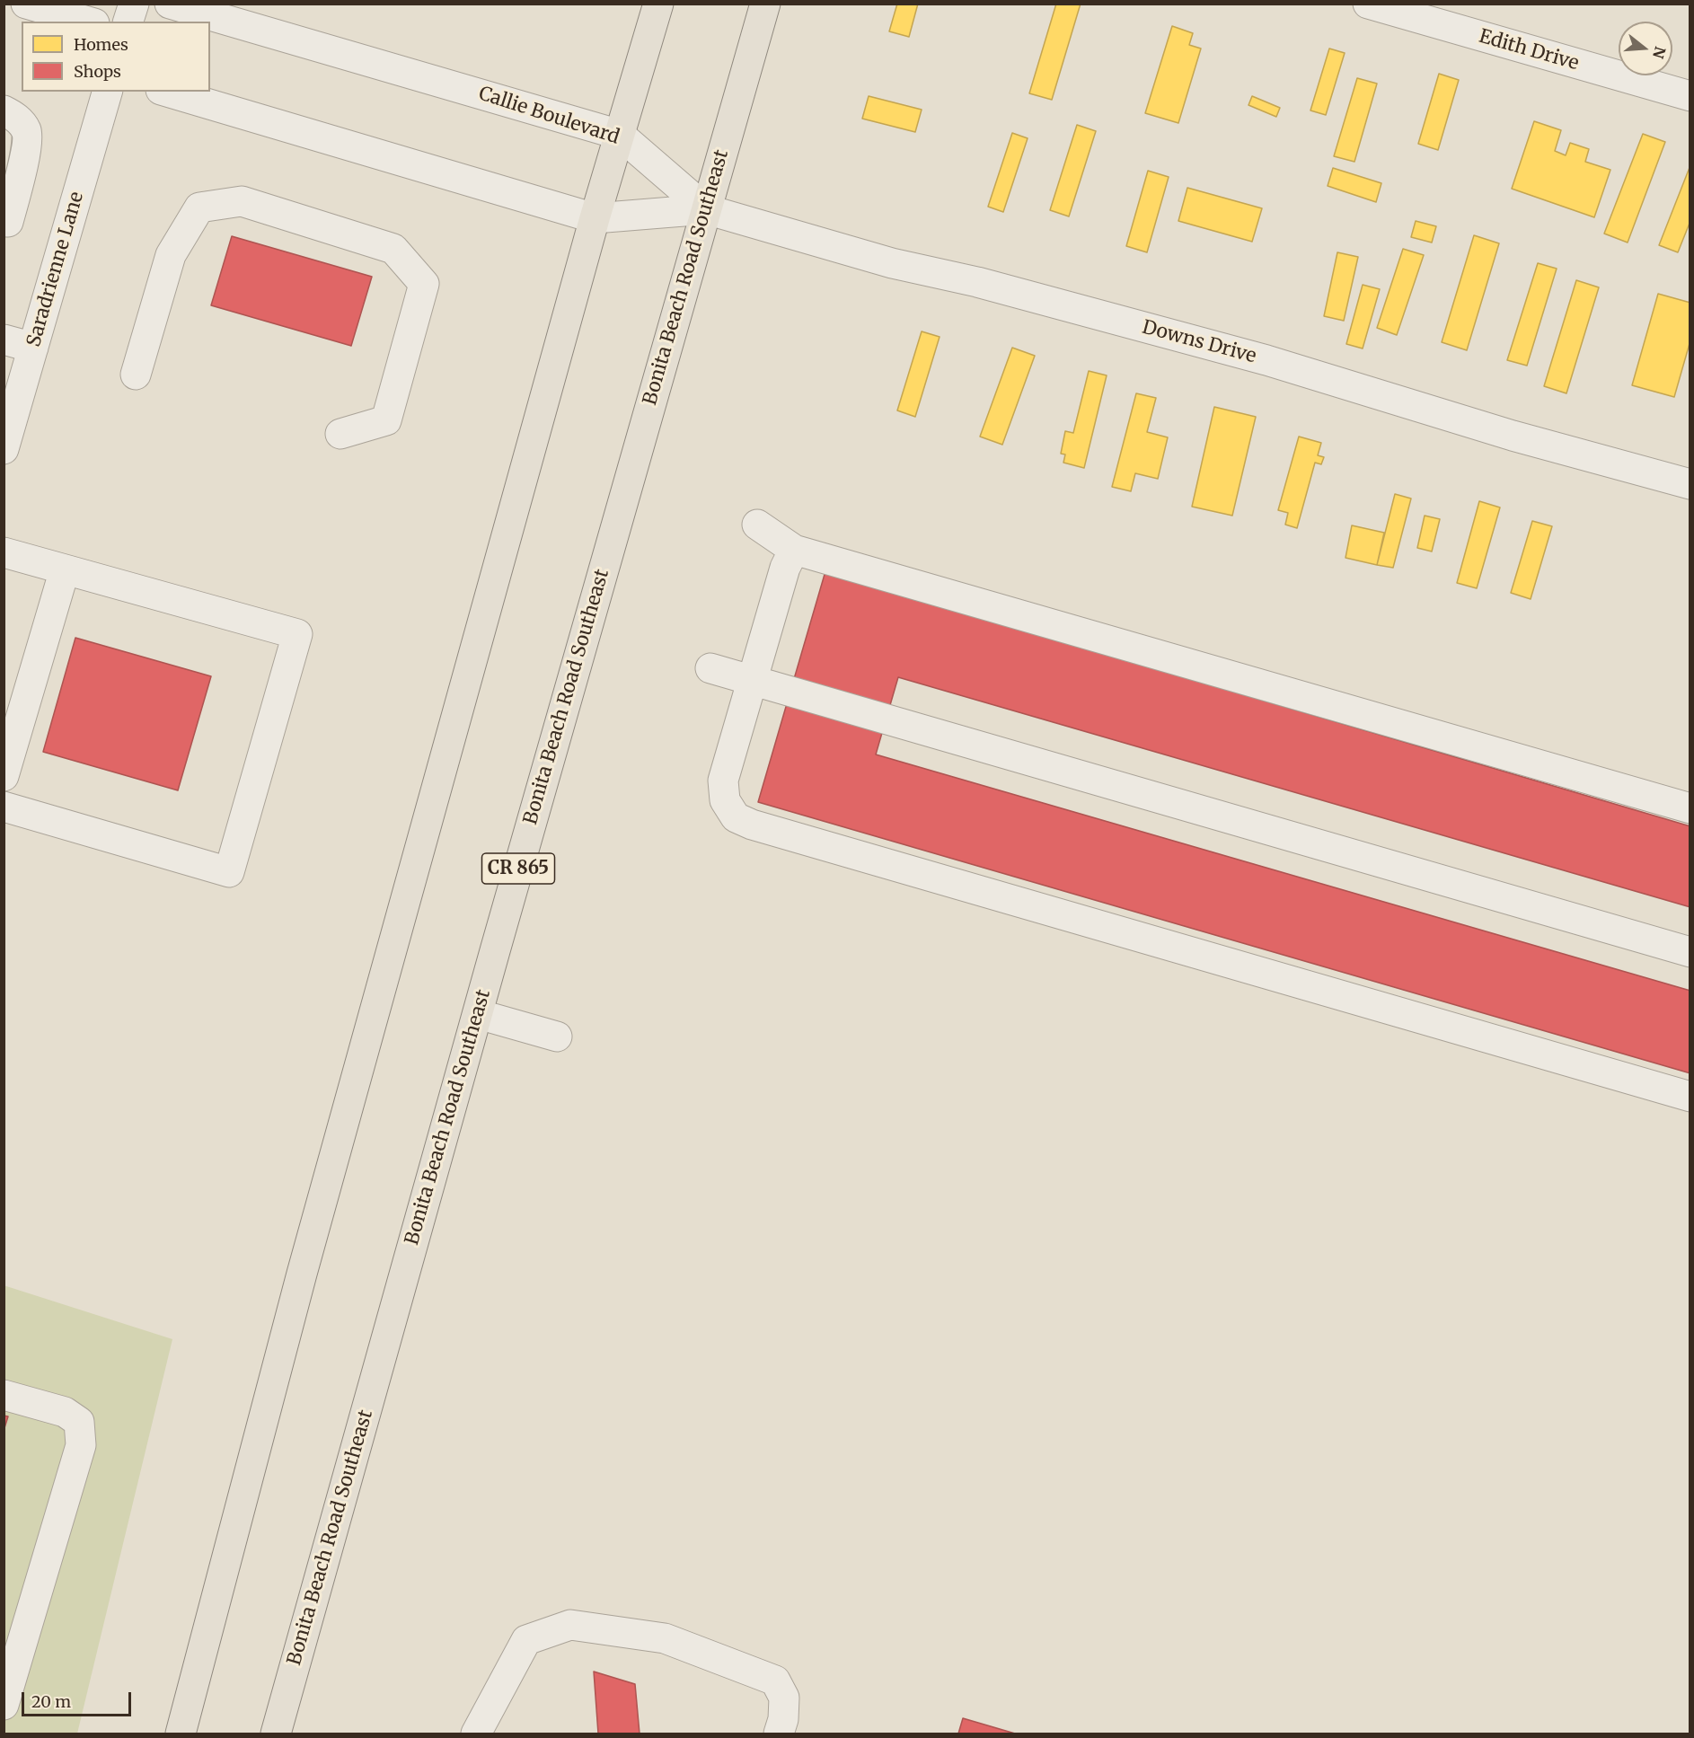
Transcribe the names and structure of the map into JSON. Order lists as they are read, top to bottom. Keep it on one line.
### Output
{"streets":{"main road":["Bonita Beach Road Southeast","CR 865"],"street":["Edith Drive","Callie Boulevard","Saradrienne Lane","Downs Drive"]},"crossings":[["Callie Boulevard","Bonita Beach Road Southeast"],["Callie Boulevard","Downs Drive"],["Bonita Beach Road Southeast","Downs Drive"]],"legend":["Homes","Shops"],"scale_bar":"20 m","north":"right"}
